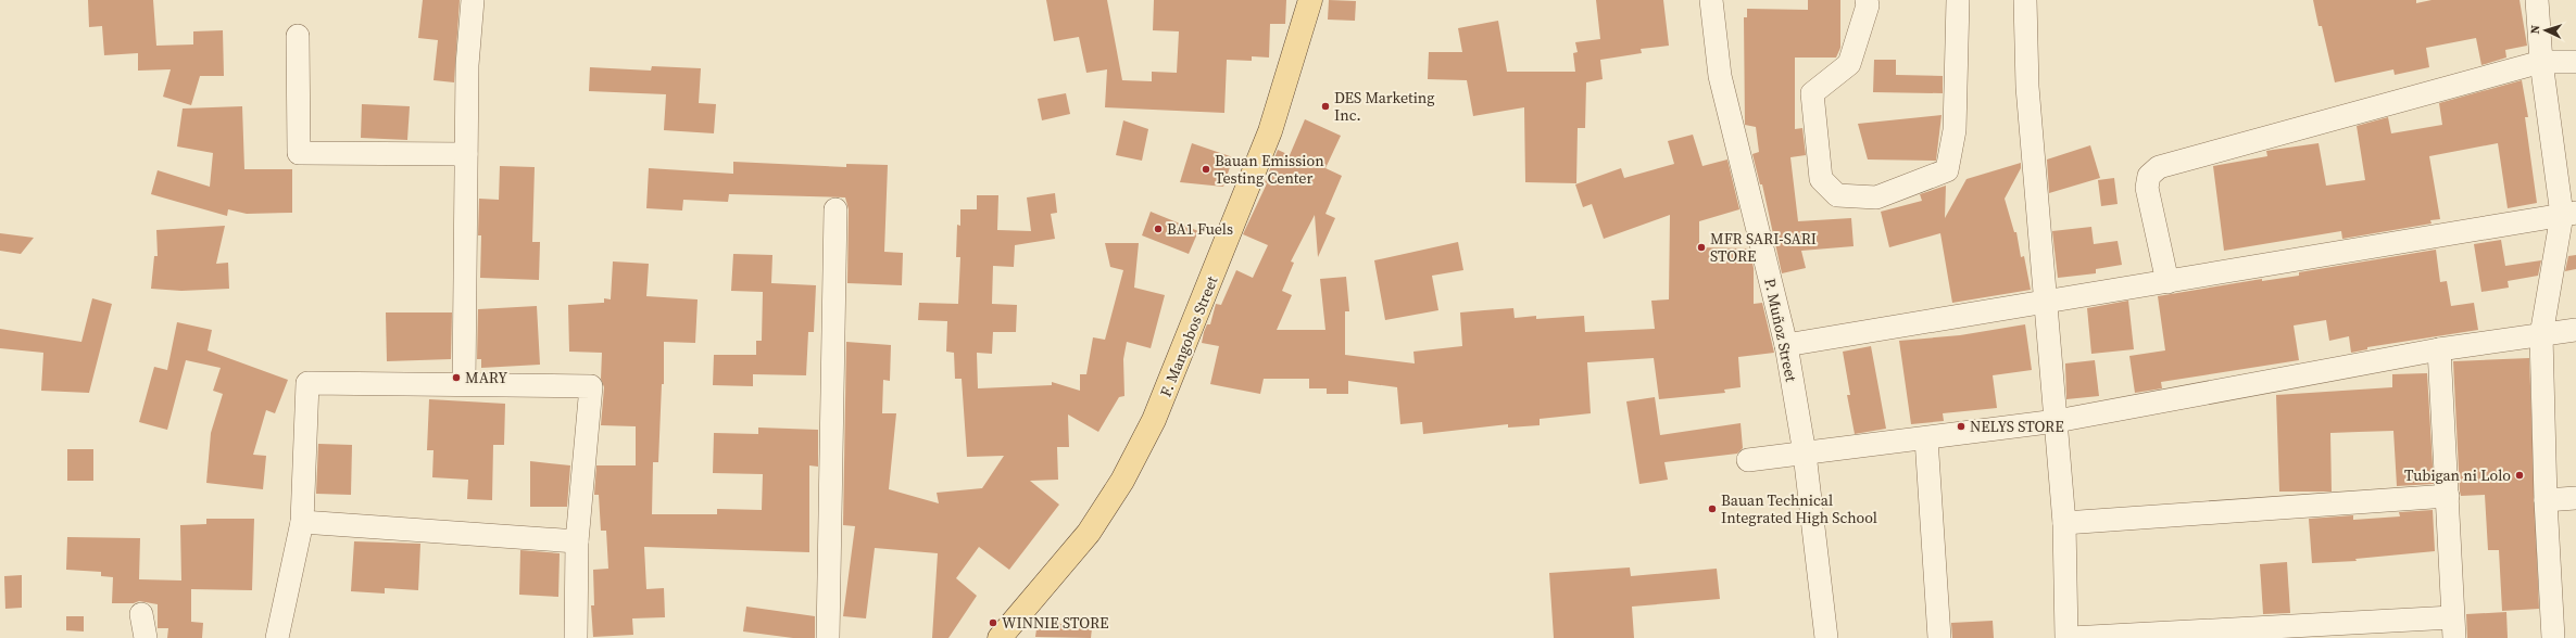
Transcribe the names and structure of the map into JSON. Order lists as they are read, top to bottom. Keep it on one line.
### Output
{"streets":{"main road":["F. Mangobos Street"],"street":["P. Muñoz Street"]},"places":["DES Marketing Inc.","Bauan Emission Testing Center","BA1 Fuels","MFR SARI-SARI STORE","MARY","NELYS STORE","Tubigan ni Lolo","Bauan Technical Integrated High School","WINNIE STORE"],"north":"left"}
